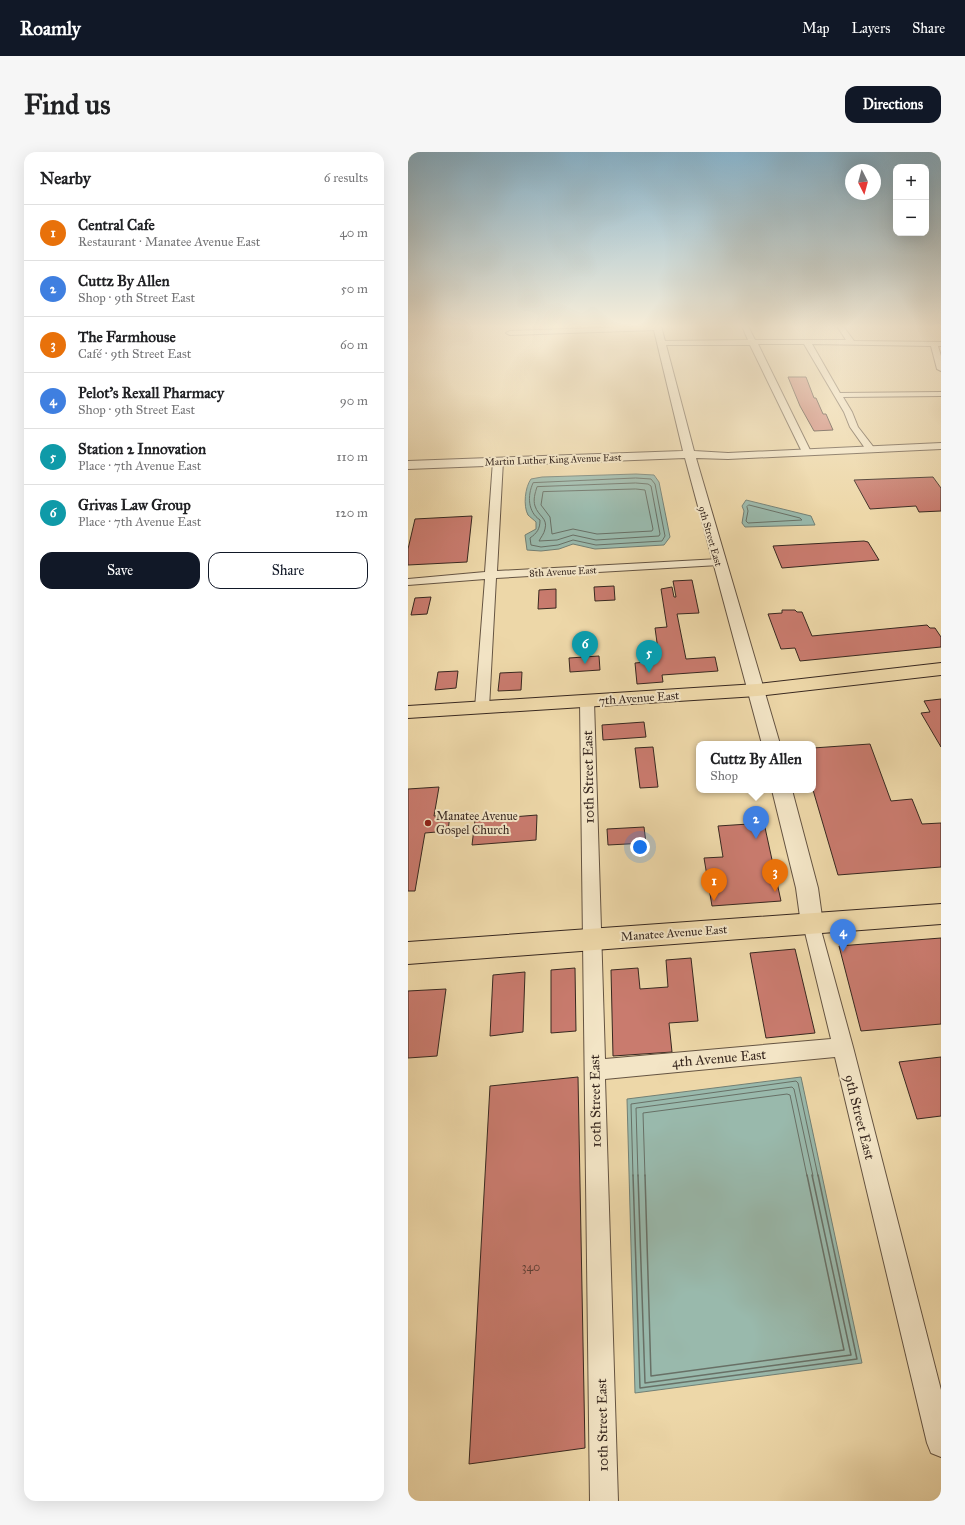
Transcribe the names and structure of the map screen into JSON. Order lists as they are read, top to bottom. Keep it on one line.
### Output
{"streets":{"main road":["7th Avenue East","Manatee Avenue East"],"street":["Martin Luther King Avenue East","9th Street East","8th Avenue East","10th Street East","4th Avenue East"]},"crossings":[["Martin Luther King Avenue East","9th Street East"],["9th Street East","8th Avenue East"],["9th Street East","7th Avenue East"],["9th Street East","Manatee Avenue East"],["9th Street East","4th Avenue East"],["7th Avenue East","10th Street East"],["10th Street East","Manatee Avenue East"],["10th Street East","4th Avenue East"]],"places":["Manatee Avenue Gospel Church"],"house_numbers":["340"],"north":"bottom","page":{"header":"Roamly","nav":["Map","Layers","Share"],"buttons":["Directions",["Save","Share"]],"title":"Find us","heading":["Nearby","6 results"],"map_buttons":["+","−"],"list":[{"mark":"1","name":"Central Cafe","note":"Restaurant · Manatee Avenue East","value":"40 m"},{"mark":"2","name":"Cuttz By Allen","note":"Shop · 9th Street East","value":"50 m"},{"mark":"3","name":"The Farmhouse","note":"Café · 9th Street East","value":"60 m"},{"mark":"4","name":"Pelot's Rexall Pharmacy","note":"Shop · 9th Street East","value":"90 m"},{"mark":"5","name":"Station 2 Innovation","note":"Place · 7th Avenue East","value":"110 m"},{"mark":"6","name":"Grivas Law Group","note":"Place · 7th Avenue East","value":"120 m"}],"pins":["6","5","2","3","1","4"],"popup":["Cuttz By Allen","Shop"]}}
